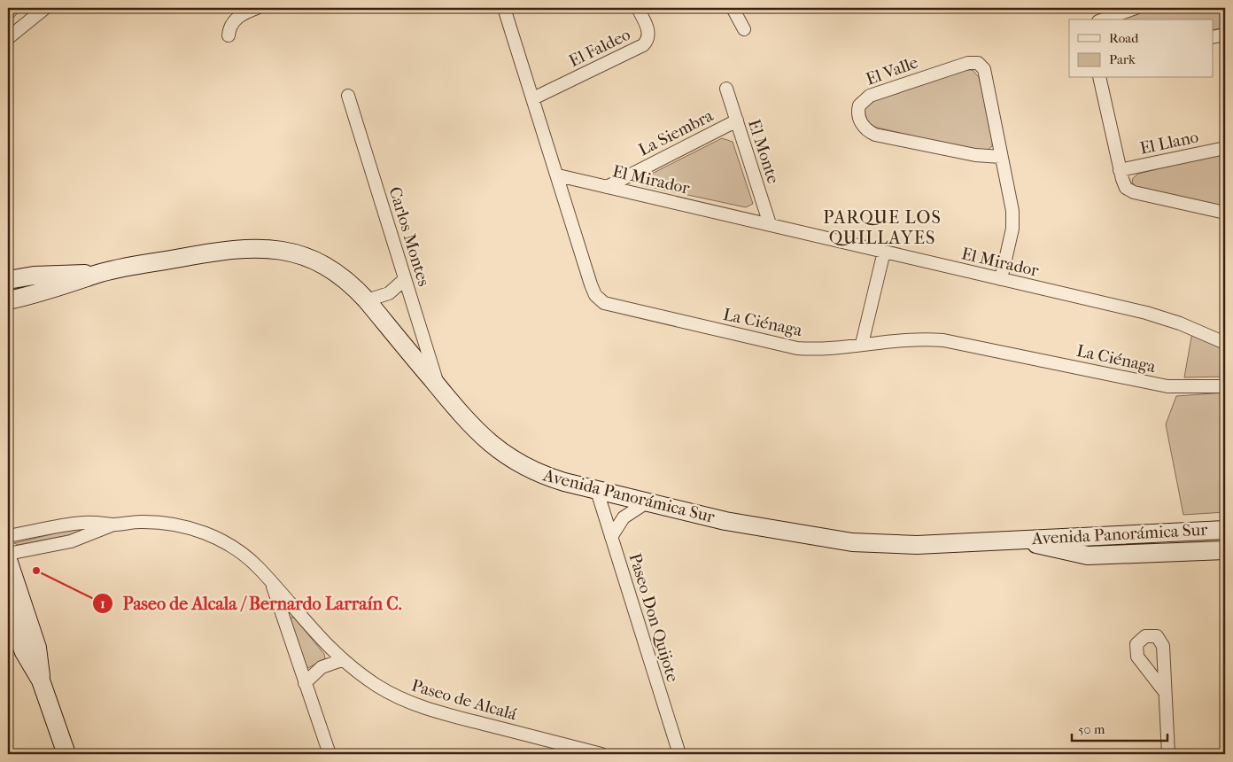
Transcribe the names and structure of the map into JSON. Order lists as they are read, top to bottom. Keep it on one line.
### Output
{"streets":{"street":["El Faldeo","El Valle","La Siembra","El Llano","El Monte","El Mirador","Carlos Montes","La Ciénaga","Avenida Panorámica Sur","Paseo Don Quijote","Paseo de Alcalá"]},"crossings":[["El Faldeo","La Ciénaga"],["El Valle","El Mirador"],["La Siembra","El Monte"],["La Siembra","El Mirador"],["El Monte","El Mirador"],["El Mirador","La Ciénaga"],["Carlos Montes","Avenida Panorámica Sur"],["Avenida Panorámica Sur","Paseo Don Quijote"]],"districts":["PARQUE LOS QUILLAYES"],"places":["Paseo de Alcala / Bernardo Larraín C."],"legend":["Road","Park"],"scale_bar":"50 m"}
